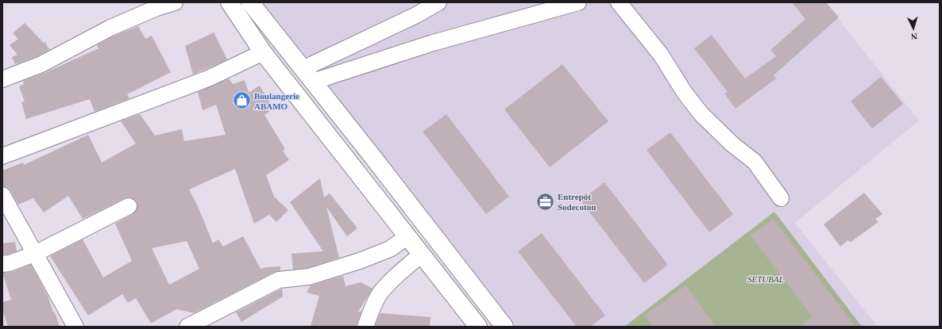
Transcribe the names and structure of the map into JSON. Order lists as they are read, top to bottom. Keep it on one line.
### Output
{"parks":["SETUBAL"],"places":{"shop":["Boulangerie ABAMO"],"office":["Entrepôt Sodecoton"]},"north":"bottom"}
